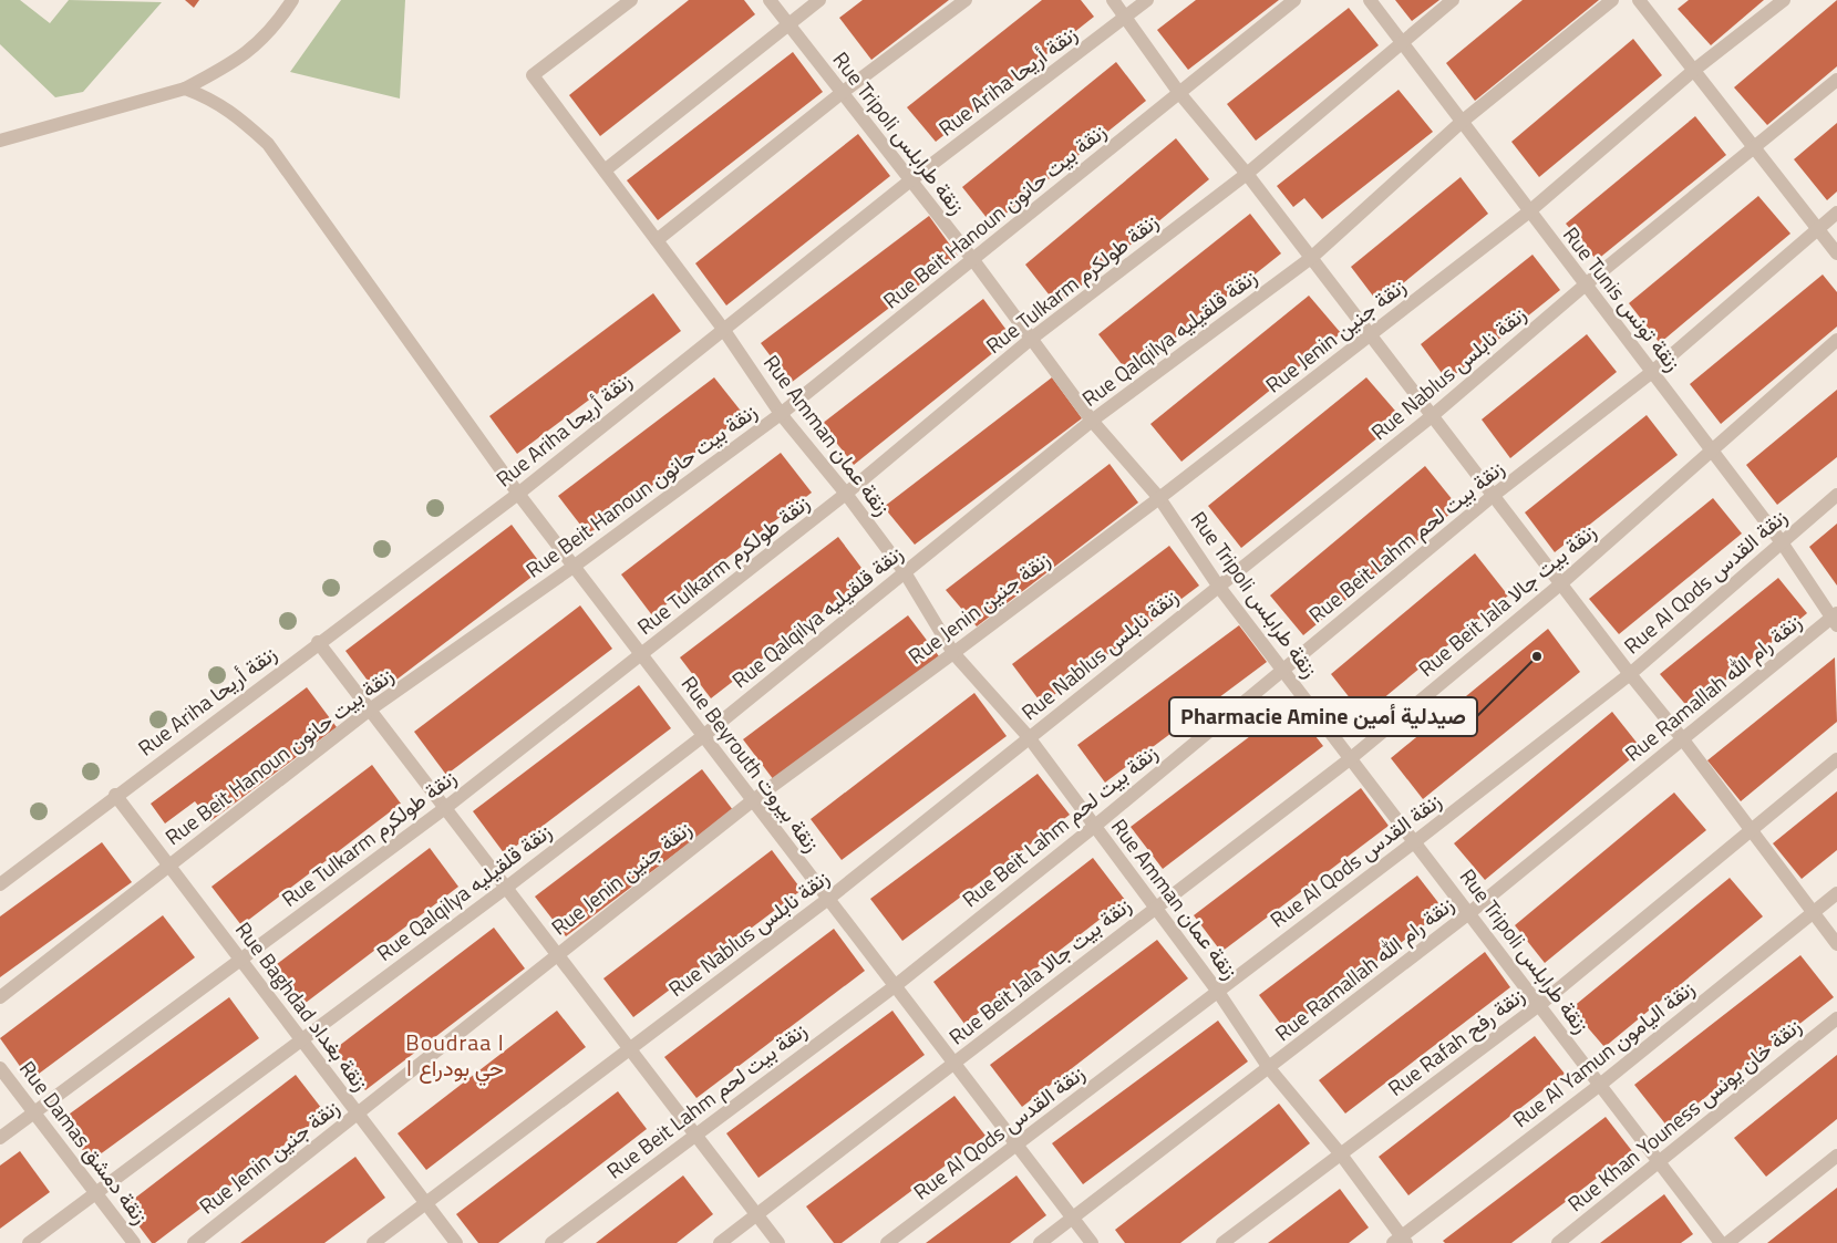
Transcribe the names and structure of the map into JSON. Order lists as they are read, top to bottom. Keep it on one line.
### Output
{"streets":{"street":["Rue Ariha زنقة أريحا","Rue Tripoli زنقة طرابلس","Rue Beit Hanoun زنقة بيت حانون","Rue Tulkarm زنقة طولكرم","Rue Tunis زنقة تونس","Rue Jenin زنقة جنين","Rue Qalqilya زنقة قلقيليه","Rue Nablus زنقة نابلس","Rue Amman زنقة عمان","Rue Beit Lahm زنقة بيت لحم","Rue Al Qods زنقة القدس","Rue Beit Jala زنقة بيت جالا","Rue Ramallah زنقة رام الله","Rue Beyrouth زنقة بيروت","Rue Baghdad زنقة بغداد","Rue Rafah زنقة رفح","Rue Al Yamun زنقة اليامون","Rue Khan Youness زنقة خان يونس","Rue Damas زنقة دمشق"]},"crossings":[["Rue Ariha زنقة أريحا","Rue Tripoli زنقة طرابلس"],["Rue Ariha زنقة أريحا","Rue Amman زنقة عمان"],["Rue Ariha زنقة أريحا","Rue Beyrouth زنقة بيروت"],["Rue Ariha زنقة أريحا","Rue Baghdad زنقة بغداد"],["Rue Tripoli زنقة طرابلس","Rue Beit Hanoun زنقة بيت حانون"],["Rue Tripoli زنقة طرابلس","Rue Tulkarm زنقة طولكرم"],["Rue Tripoli زنقة طرابلس","Rue Jenin زنقة جنين"],["Rue Tripoli زنقة طرابلس","Rue Qalqilya زنقة قلقيليه"],["Rue Tripoli زنقة طرابلس","Rue Nablus زنقة نابلس"],["Rue Tripoli زنقة طرابلس","Rue Beit Lahm زنقة بيت لحم"],["Rue Tripoli زنقة طرابلس","Rue Al Qods زنقة القدس"],["Rue Tripoli زنقة طرابلس","Rue Beit Jala زنقة بيت جالا"],["Rue Tripoli زنقة طرابلس","Rue Ramallah زنقة رام الله"],["Rue Tripoli زنقة طرابلس","Rue Rafah زنقة رفح"],["Rue Tripoli زنقة طرابلس","Rue Al Yamun زنقة اليامون"],["Rue Tripoli زنقة طرابلس","Rue Khan Youness زنقة خان يونس"],["Rue Beit Hanoun زنقة بيت حانون","Rue Amman زنقة عمان"],["Rue Beit Hanoun زنقة بيت حانون","Rue Beyrouth زنقة بيروت"],["Rue Beit Hanoun زنقة بيت حانون","Rue Baghdad زنقة بغداد"],["Rue Tulkarm زنقة طولكرم","Rue Tunis زنقة تونس"],["Rue Tulkarm زنقة طولكرم","Rue Amman زنقة عمان"],["Rue Tulkarm زنقة طولكرم","Rue Beyrouth زنقة بيروت"],["Rue Tulkarm زنقة طولكرم","Rue Baghdad زنقة بغداد"],["Rue Tulkarm زنقة طولكرم","Rue Damas زنقة دمشق"],["Rue Tunis زنقة تونس","Rue Jenin زنقة جنين"],["Rue Tunis زنقة تونس","Rue Qalqilya زنقة قلقيليه"],["Rue Tunis زنقة تونس","Rue Nablus زنقة نابلس"],["Rue Tunis زنقة تونس","Rue Beit Lahm زنقة بيت لحم"],["Rue Tunis زنقة تونس","Rue Al Qods زنقة القدس"],["Rue Tunis زنقة تونس","Rue Beit Jala زنقة بيت جالا"],["Rue Tunis زنقة تونس","Rue Ramallah زنقة رام الله"],["Rue Jenin زنقة جنين","Rue Amman زنقة عمان"],["Rue Jenin زنقة جنين","Rue Beyrouth زنقة بيروت"],["Rue Jenin زنقة جنين","Rue Baghdad زنقة بغداد"],["Rue Qalqilya زنقة قلقيليه","Rue Amman زنقة عمان"],["Rue Qalqilya زنقة قلقيليه","Rue Beyrouth زنقة بيروت"],["Rue Qalqilya زنقة قلقيليه","Rue Baghdad زنقة بغداد"],["Rue Qalqilya زنقة قلقيليه","Rue Damas زنقة دمشق"],["Rue Nablus زنقة نابلس","Rue Amman زنقة عمان"],["Rue Nablus زنقة نابلس","Rue Beyrouth زنقة بيروت"],["Rue Nablus زنقة نابلس","Rue Baghdad زنقة بغداد"],["Rue Amman زنقة عمان","Rue Beit Lahm زنقة بيت لحم"],["Rue Amman زنقة عمان","Rue Al Qods زنقة القدس"],["Rue Amman زنقة عمان","Rue Beit Jala زنقة بيت جالا"],["Rue Amman زنقة عمان","Rue Ramallah زنقة رام الله"],["Rue Amman زنقة عمان","Rue Rafah زنقة رفح"],["Rue Amman زنقة عمان","Rue Al Yamun زنقة اليامون"],["Rue Beit Lahm زنقة بيت لحم","Rue Beyrouth زنقة بيروت"],["Rue Al Qods زنقة القدس","Rue Beyrouth زنقة بيروت"],["Rue Beit Jala زنقة بيت جالا","Rue Beyrouth زنقة بيروت"],["Rue Ramallah زنقة رام الله","Rue Beyrouth زنقة بيروت"]],"districts":["Boudraa I I حي بودراع"],"places":["Pharmacie Amine صيدلية أمين"]}
